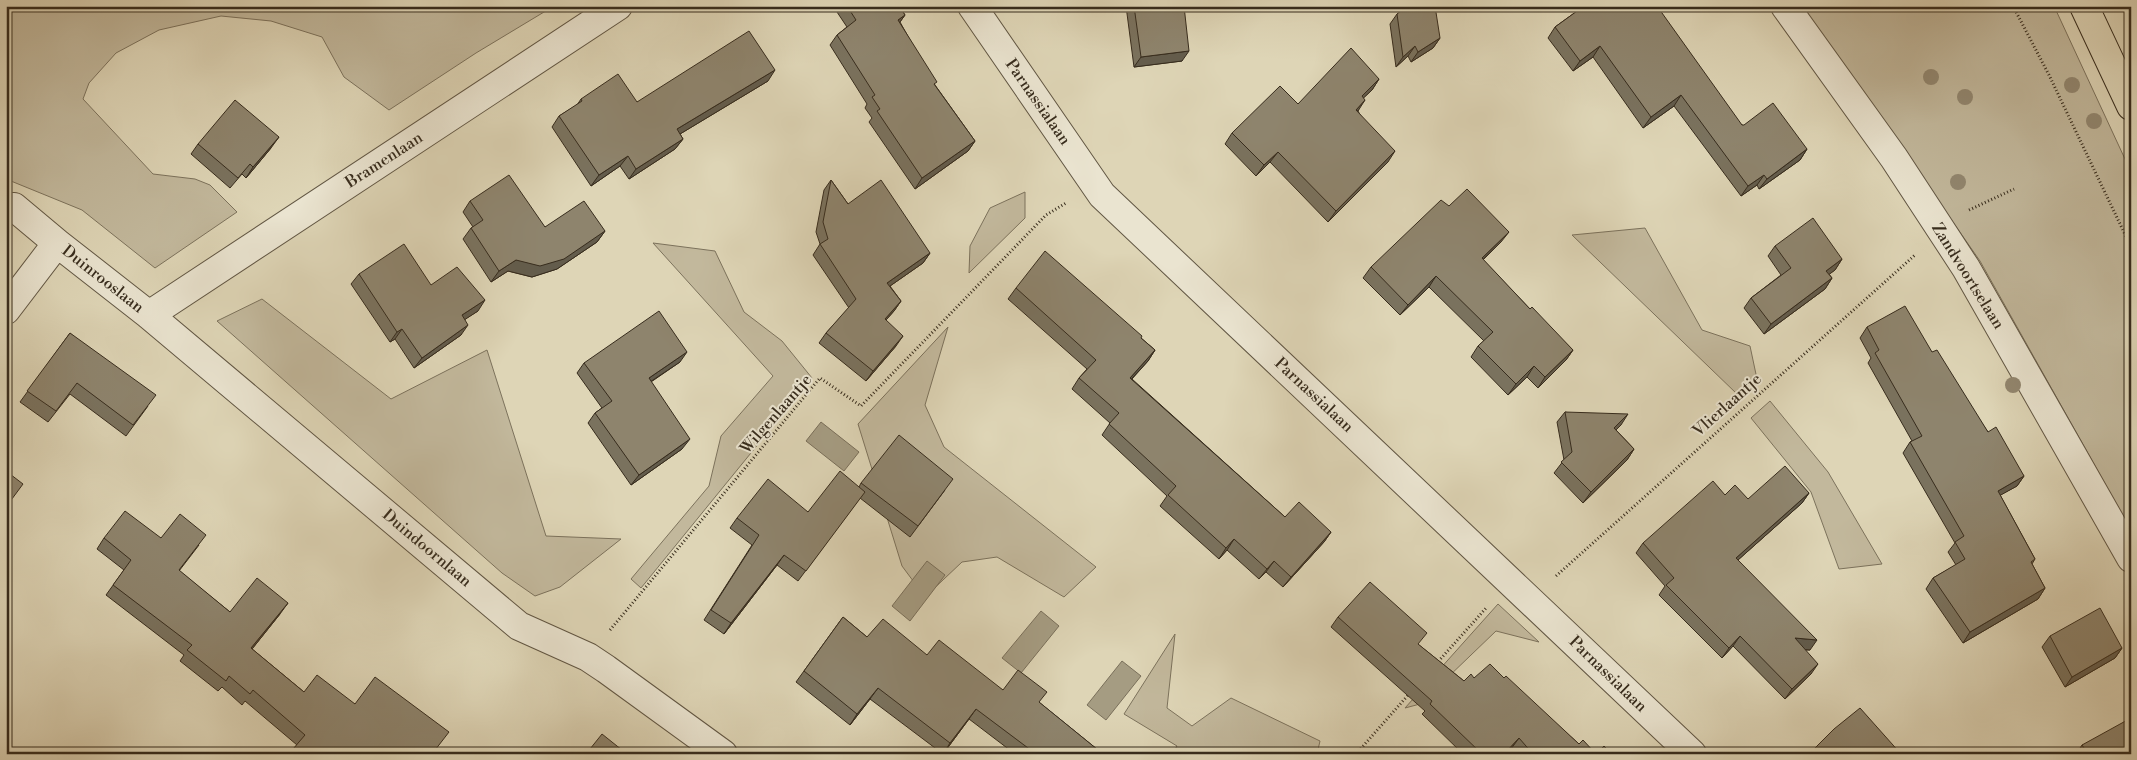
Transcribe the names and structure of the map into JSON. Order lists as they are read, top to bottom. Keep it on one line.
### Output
{"streets":{"street":["Parnassialaan","Bramenlaan","Zandvoortselaan","Duinrooslaan","Duindoornlaan"],"path":["Vlierlaantje","Wilgenlaantje"]},"crossings":[["Parnassialaan","Vlierlaantje"],["Parnassialaan","Wilgenlaantje"],["Bramenlaan","Duinrooslaan"],["Bramenlaan","Duindoornlaan"],["Zandvoortselaan","Vlierlaantje"],["Duinrooslaan","Duindoornlaan"],["Wilgenlaantje","Duindoornlaan"]]}
